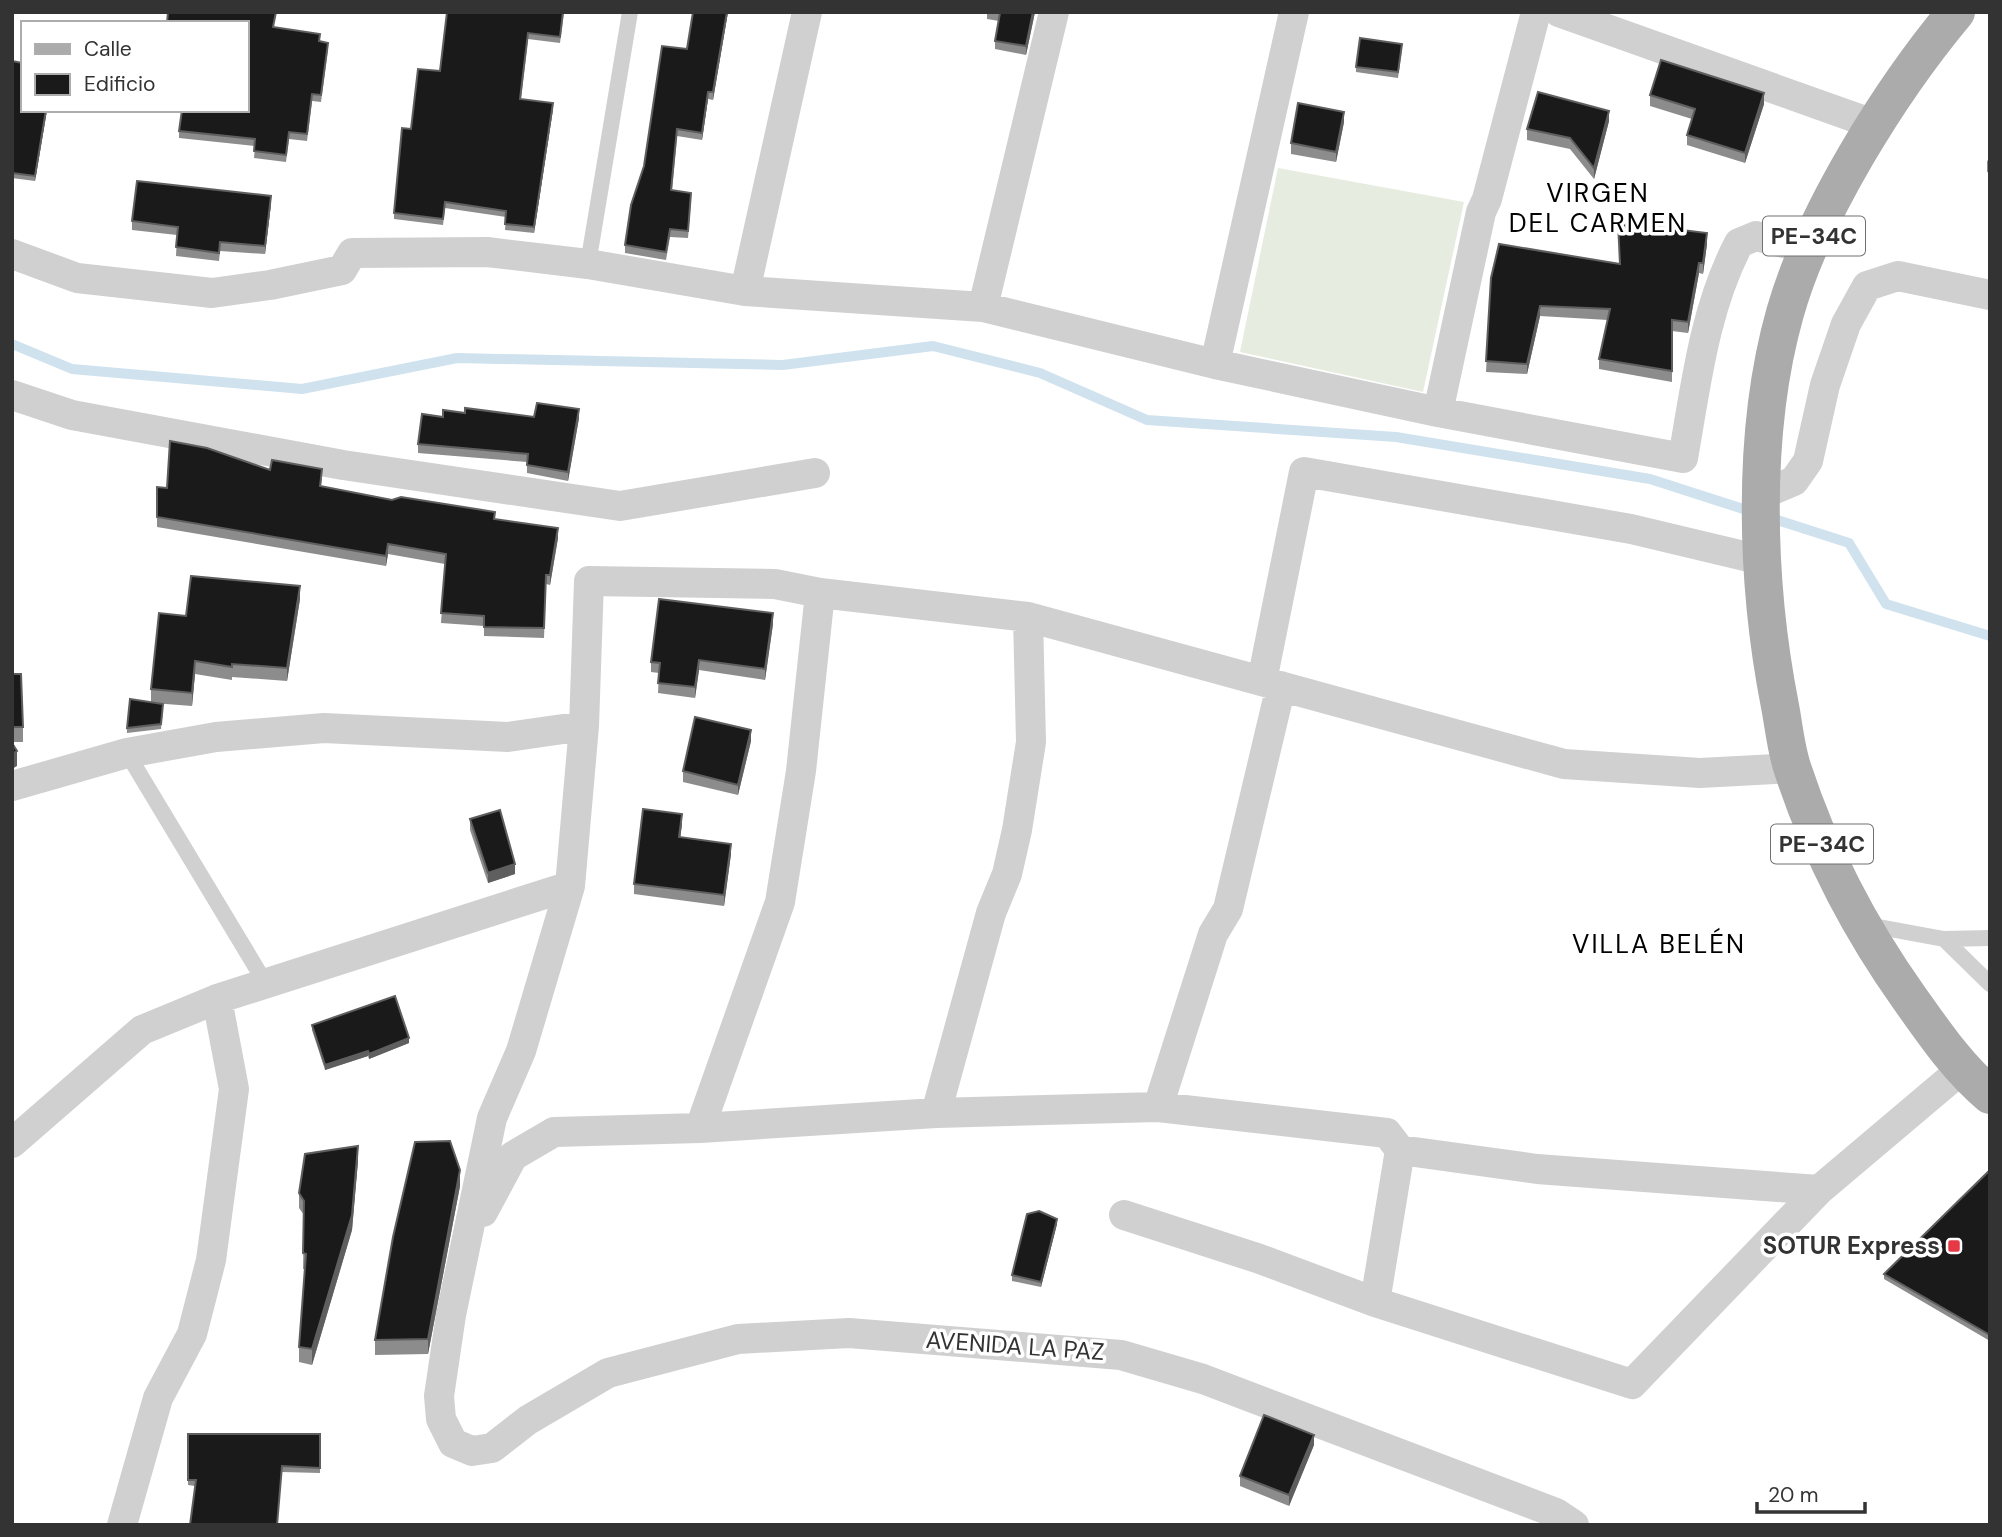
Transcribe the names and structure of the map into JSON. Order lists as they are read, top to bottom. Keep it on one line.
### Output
{"streets":{"main road":["PE-34C"],"street":["AVENIDA LA PAZ"]},"districts":["VIRGEN DEL CARMEN","VILLA BELÉN"],"places":{"transit":["SOTUR Express"]},"legend":["Calle","Edificio"],"scale_bar":"20 m"}
